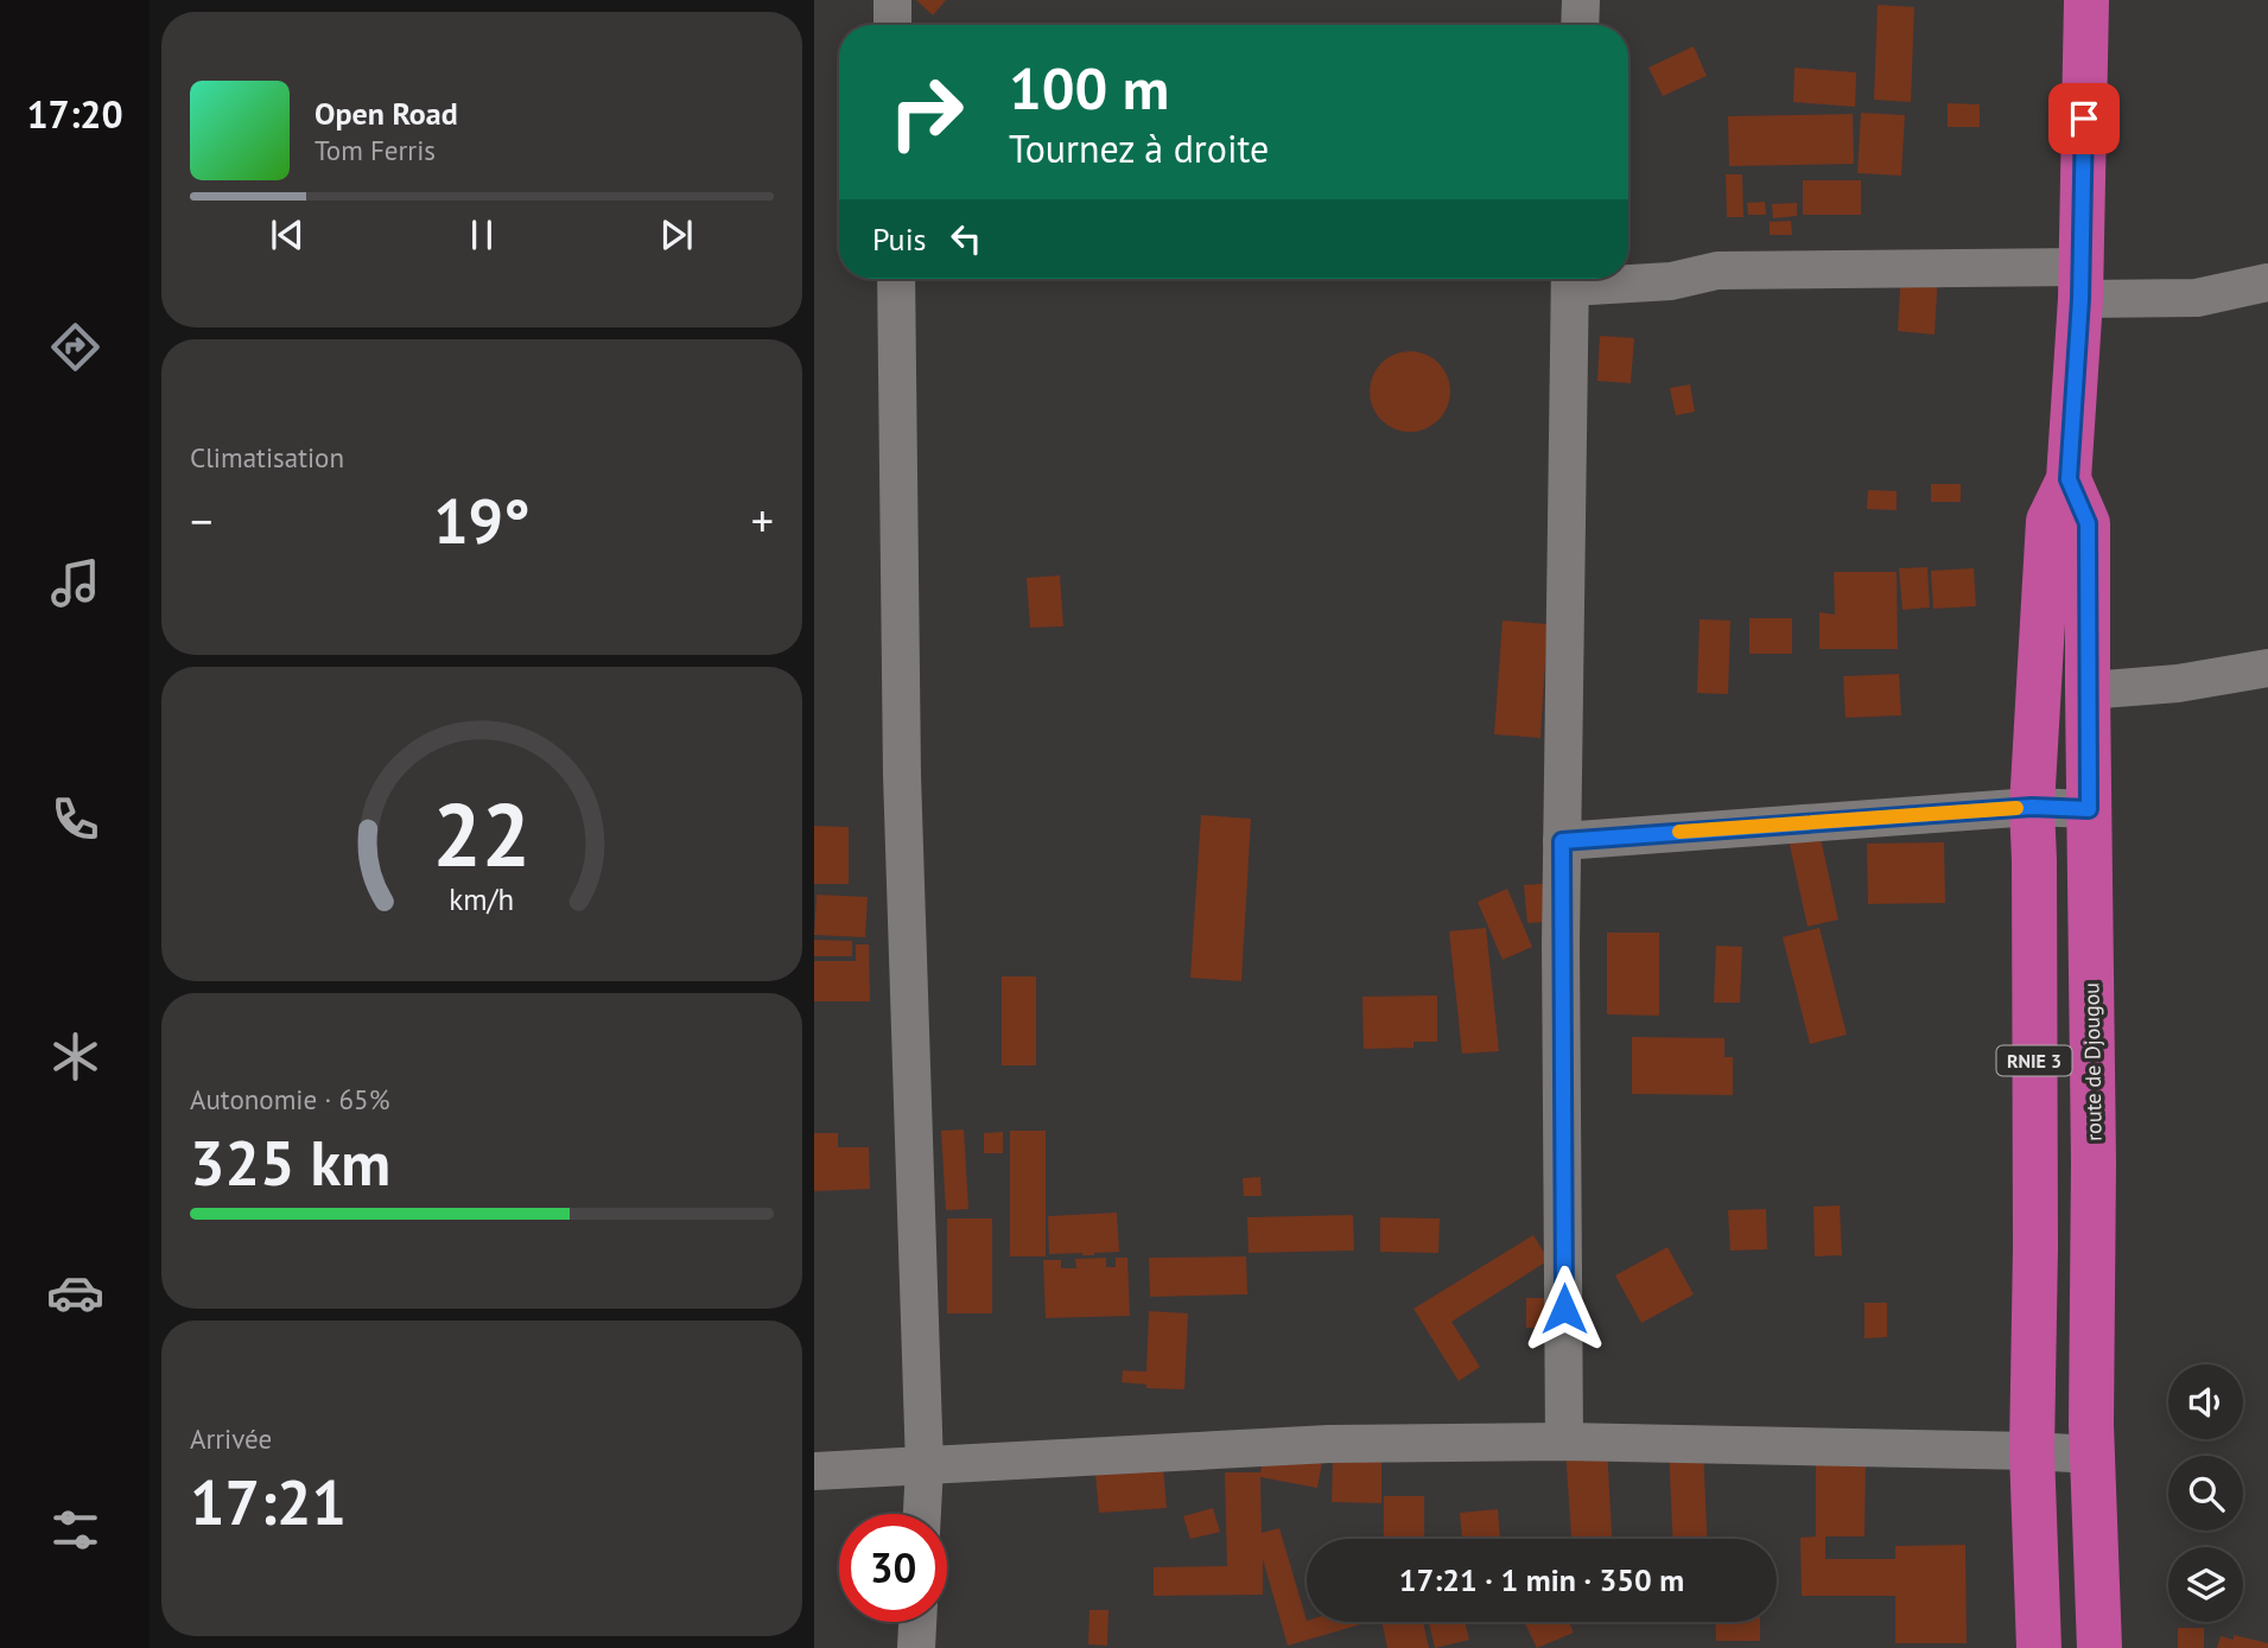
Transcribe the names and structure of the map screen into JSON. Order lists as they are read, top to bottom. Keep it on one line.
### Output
{"streets":{"highway":["RNIE 3","route de Djougou"]},"crossings":[["RNIE 3","route de Djougou"]],"page":{"tabs":"17:20","turn":["100 m","Tournez à droite"],"song":["Open Road","Tom Ferris"],"then":"Puis","tile":["Climatisation",["Autonomie · 65%","325 km"],["Arrivée","17:21"]],"heat":["−","19°","+"],"limit":"30","trip":"17:21 · 1 min · 350 m","gauge":["22","km/h"]}}
